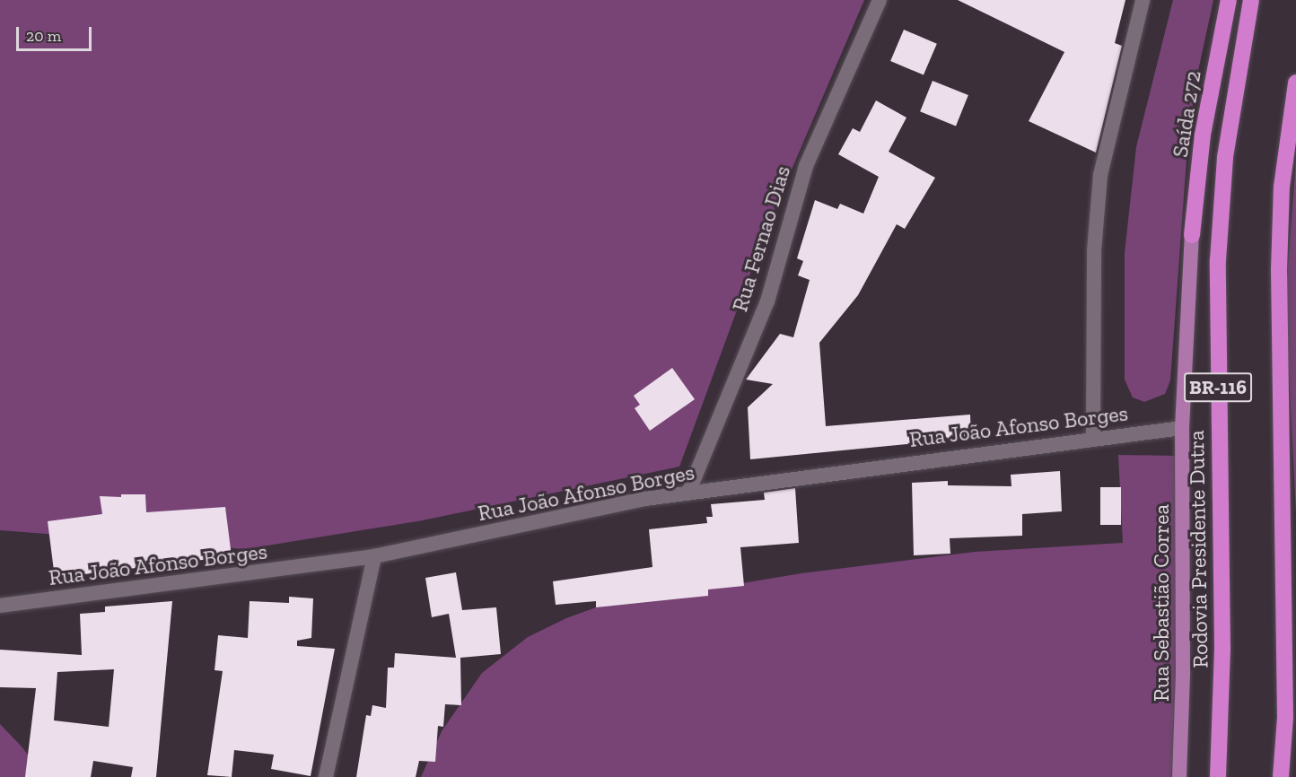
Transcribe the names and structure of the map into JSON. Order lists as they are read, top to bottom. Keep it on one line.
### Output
{"streets":{"highway":["Saída 272","BR-116","Rodovia Presidente Dutra"],"main road":["Rua Sebastião Correa"],"street":["Rua Fernao Dias","Rua João Afonso Borges"]},"crossings":[["Saída 272","Rua Sebastião Correa"],["Rua Fernao Dias","Rua João Afonso Borges"],["Rua João Afonso Borges","Rua Sebastião Correa"]],"scale_bar":"20 m"}
